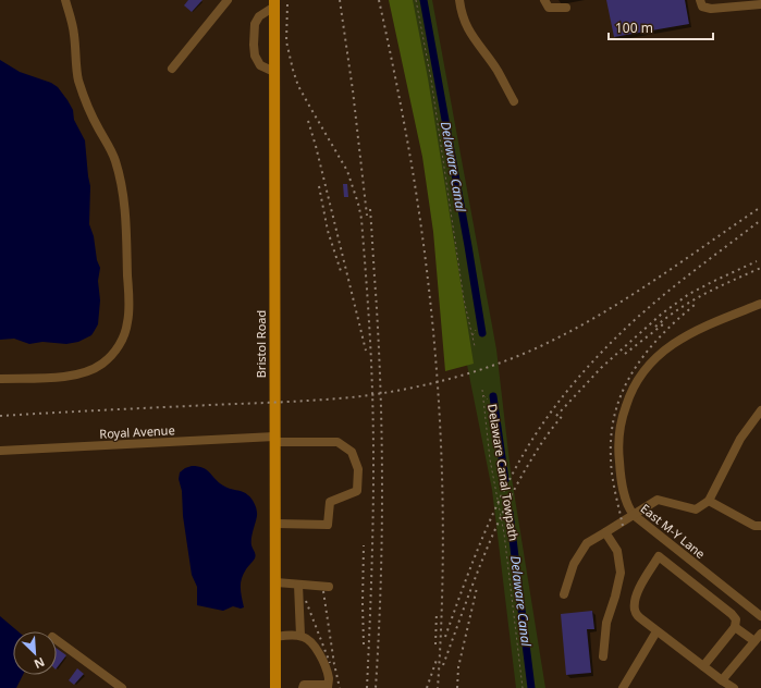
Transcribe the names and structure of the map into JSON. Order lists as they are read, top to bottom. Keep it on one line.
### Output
{"streets":{"main road":["Bristol Road"],"street":["Royal Avenue","East M-Y Lane"],"path":["Delaware Canal Towpath"]},"crossings":[["Bristol Road","Royal Avenue"]],"water":["Delaware Canal"],"scale_bar":"100 m","north":"bottom right"}
